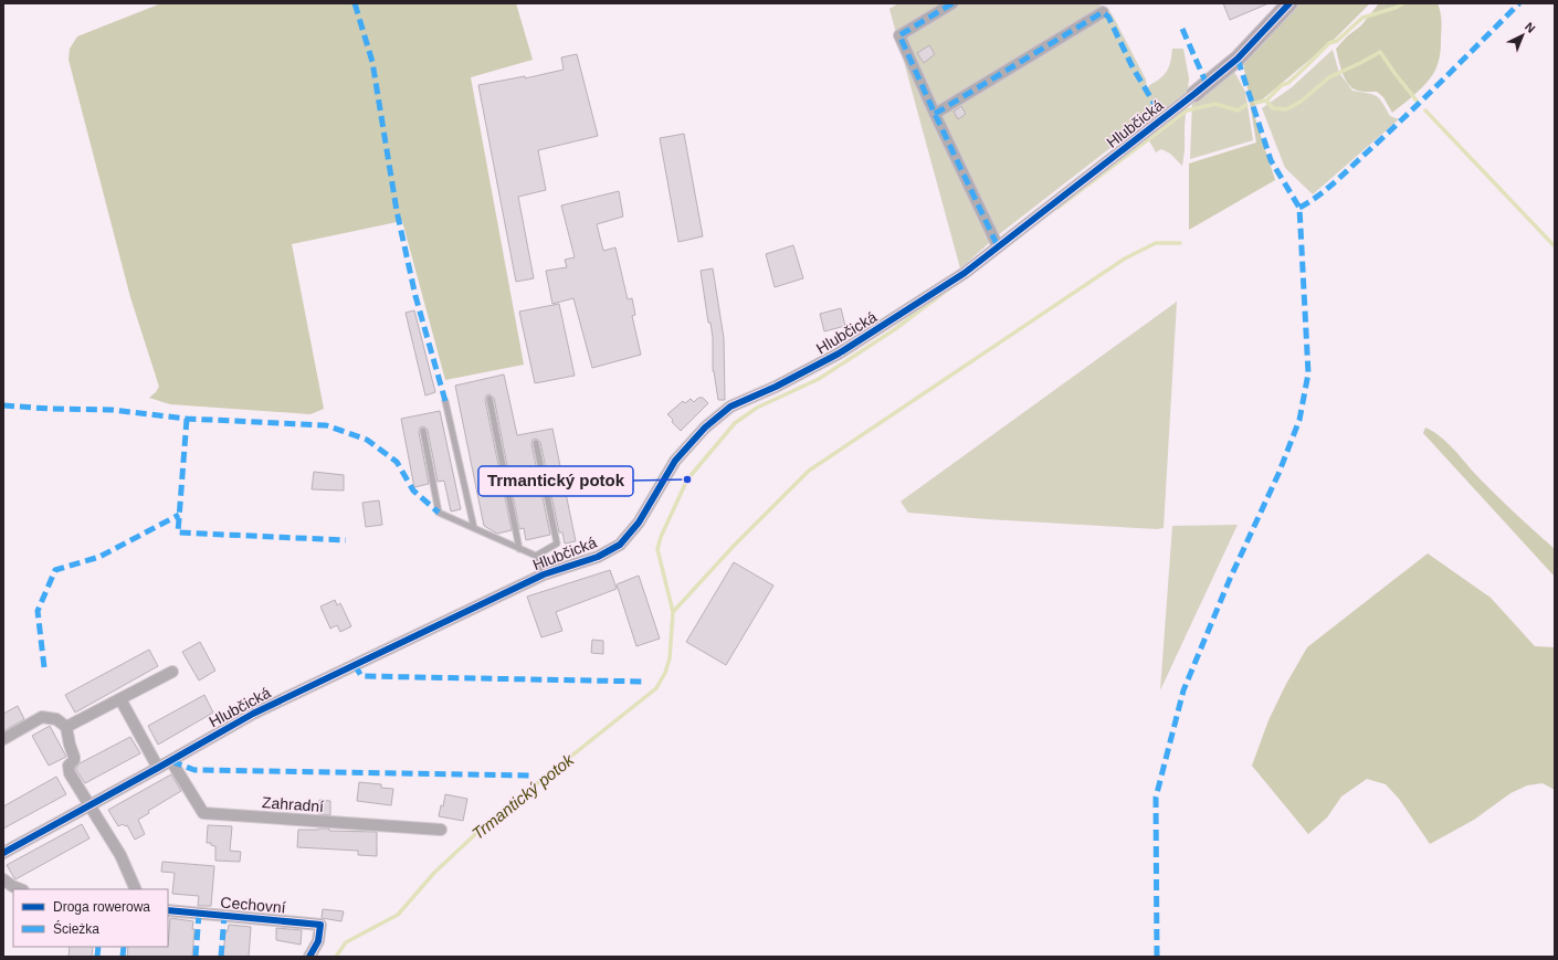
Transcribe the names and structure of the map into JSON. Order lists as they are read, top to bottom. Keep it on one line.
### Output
{"streets":{"street":["Hlubčická","Zahradní","Cechovní"]},"crossings":[["Hlubčická","Zahradní"]],"water":["Trmantický potok"],"places":["Trmantický potok"],"legend":["Droga rowerowa","Ścieżka"],"north":"top right"}
